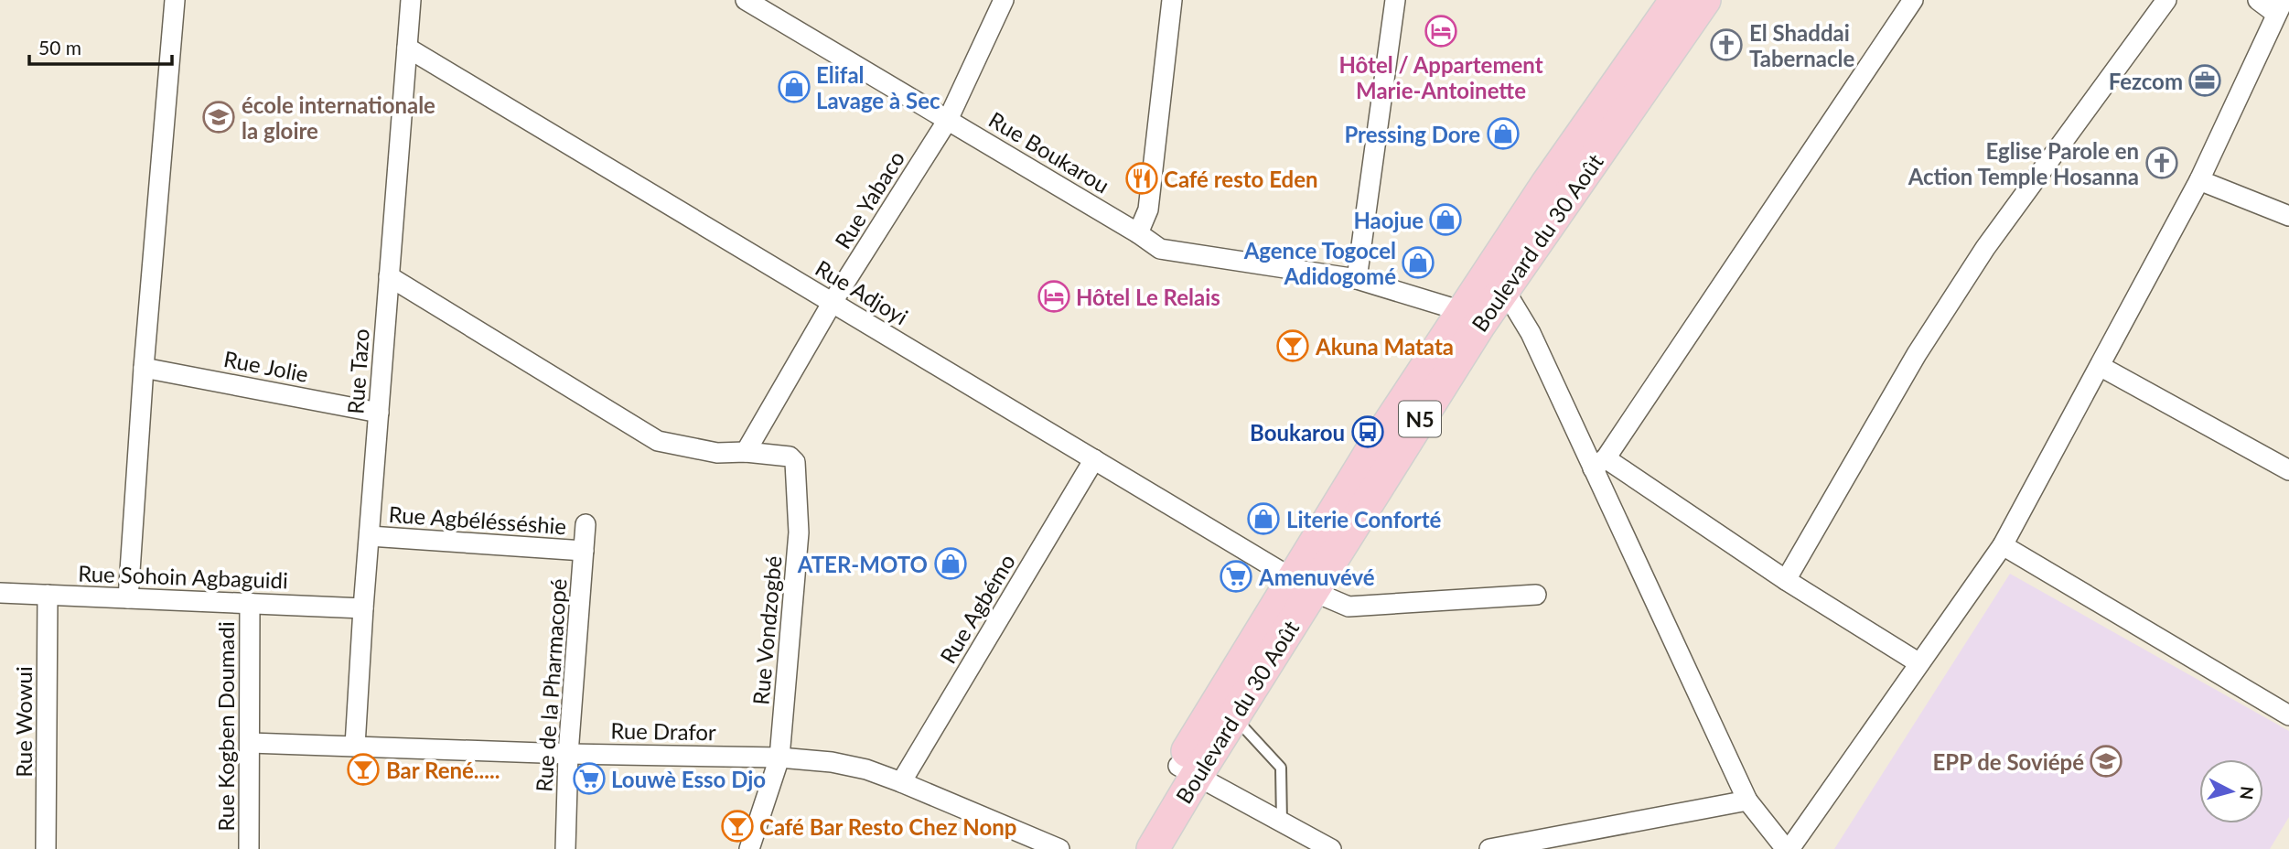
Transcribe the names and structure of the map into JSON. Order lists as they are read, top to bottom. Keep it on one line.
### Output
{"streets":{"highway":["Boulevard du 30 Août","N5"],"street":["Rue Boukarou","Rue Yabaco","Rue Adjoyi","Rue Jolie","Rue Tazo","Rue Agbélésséshie","Rue Sohoin Agbaguidi","Rue Agbémo","Rue Vondzogbé","Rue de la Pharmacopé","Rue Wowui","Rue Kogben Doumadi","Rue Drafor"]},"crossings":[["Rue Boukarou","Rue Yabaco"],["Rue Boukarou","Boulevard du 30 Août"],["Rue Yabaco","Rue Adjoyi"],["Rue Yabaco","Rue Vondzogbé"],["Boulevard du 30 Août","Rue Adjoyi"],["Rue Adjoyi","Rue Tazo"],["Rue Adjoyi","Rue Agbémo"],["Rue Jolie","Rue Tazo"],["Rue Tazo","Rue Agbélésséshie"],["Rue Tazo","Rue Sohoin Agbaguidi"],["Rue Tazo","Rue Drafor"],["Rue Agbélésséshie","Rue de la Pharmacopé"],["Rue Sohoin Agbaguidi","Rue Wowui"],["Rue Sohoin Agbaguidi","Rue Kogben Doumadi"],["Rue Agbémo","Rue Drafor"],["Rue Vondzogbé","Rue Drafor"],["Rue de la Pharmacopé","Rue Drafor"],["Rue Kogben Doumadi","Rue Drafor"]],"places":{"hotel":["Hôtel / Appartement Marie-Antoinette","Hôtel Le Relais"],"church":["El Shaddai Tabernacle","Eglise Parole en Action Temple Hosanna"],"office":["Fezcom"],"shop":["Elifal Lavage à Sec","Pressing Dore","Haojue","Agence Togocel Adidogomé","Literie Conforté","ATER-MOTO"],"school or university":["école internationale la gloire","EPP de Soviépé"],"restaurant":["Café resto Eden"],"bar":["Akuna Matata","Bar René.....","Café Bar Resto Chez Nonp"],"bus stop":["Boukarou"],"supermarket":["Amenuvévé","Louwè Esso Djo"]},"scale_bar":"50 m","north":"right"}
